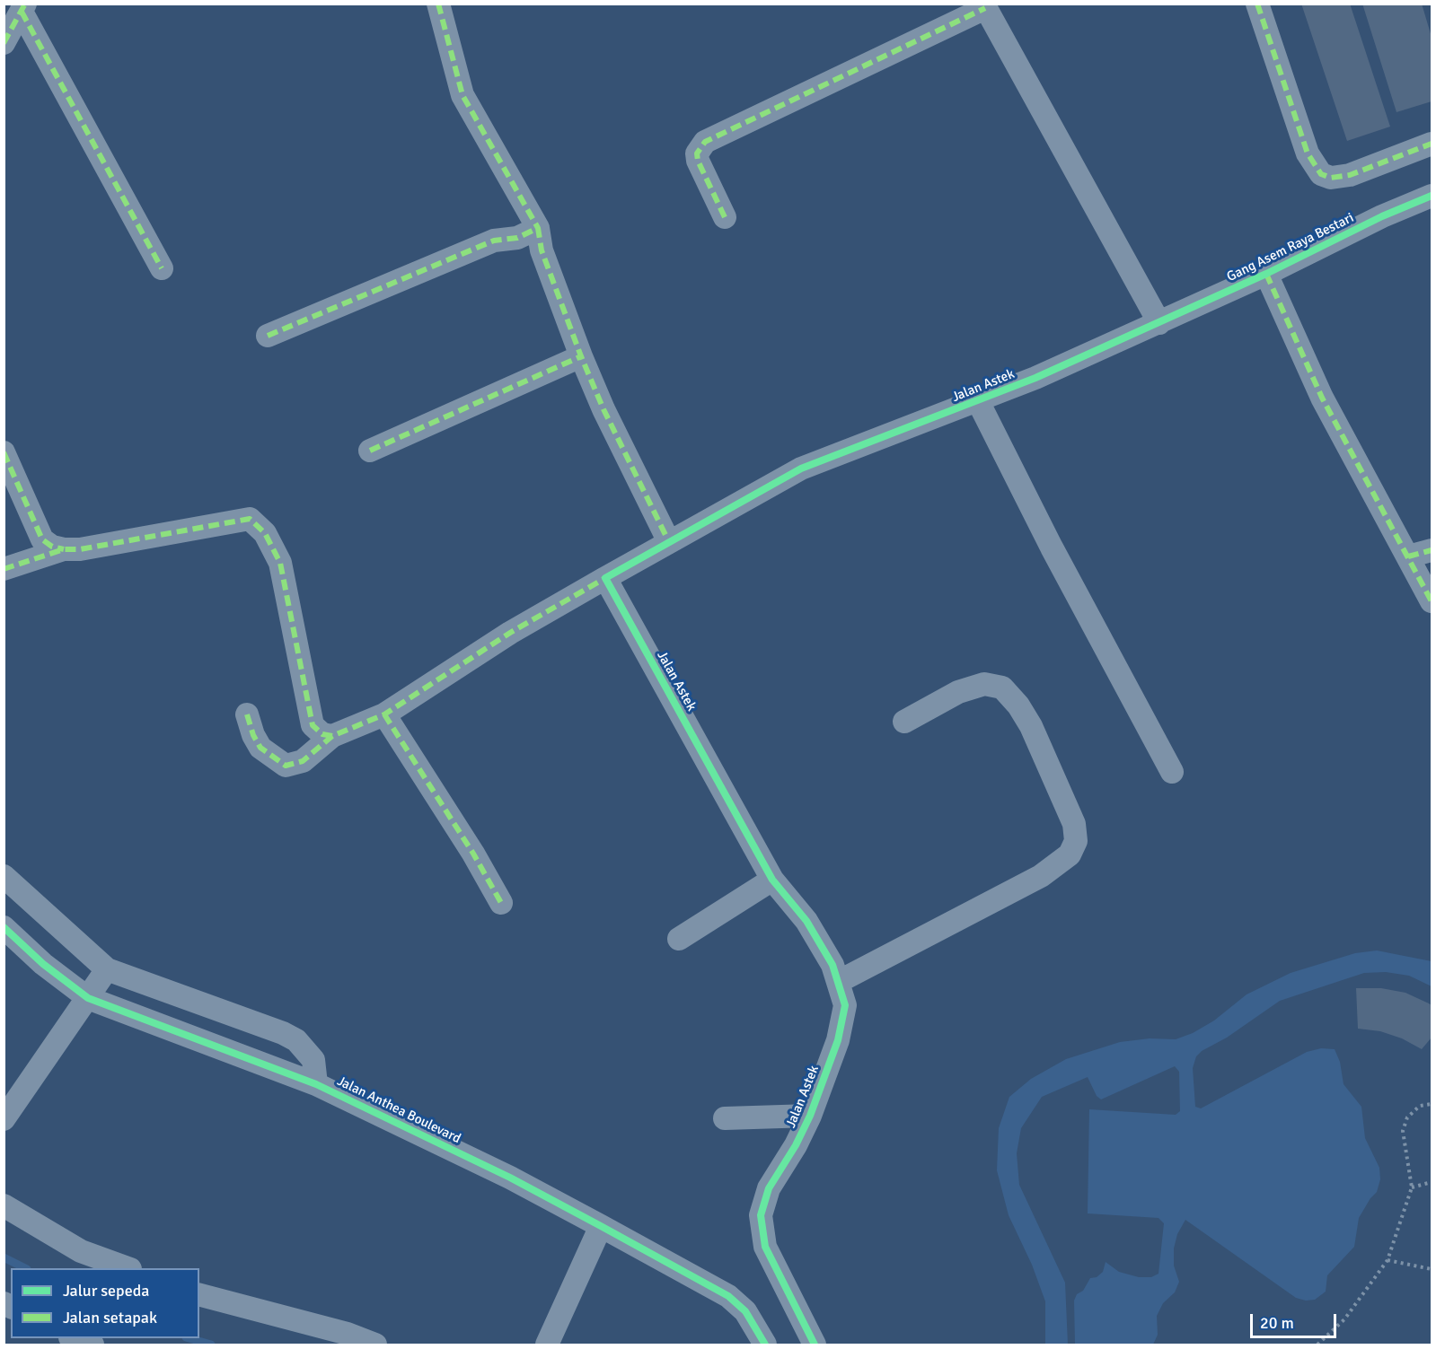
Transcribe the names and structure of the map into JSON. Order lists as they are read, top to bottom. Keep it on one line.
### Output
{"streets":{"street":["Gang Asem Raya Bestari","Jalan Astek","Jalan Anthea Boulevard"]},"crossings":[["Gang Asem Raya Bestari","Jalan Astek"]],"legend":["Jalur sepeda","Jalan setapak"],"scale_bar":"20 m"}
